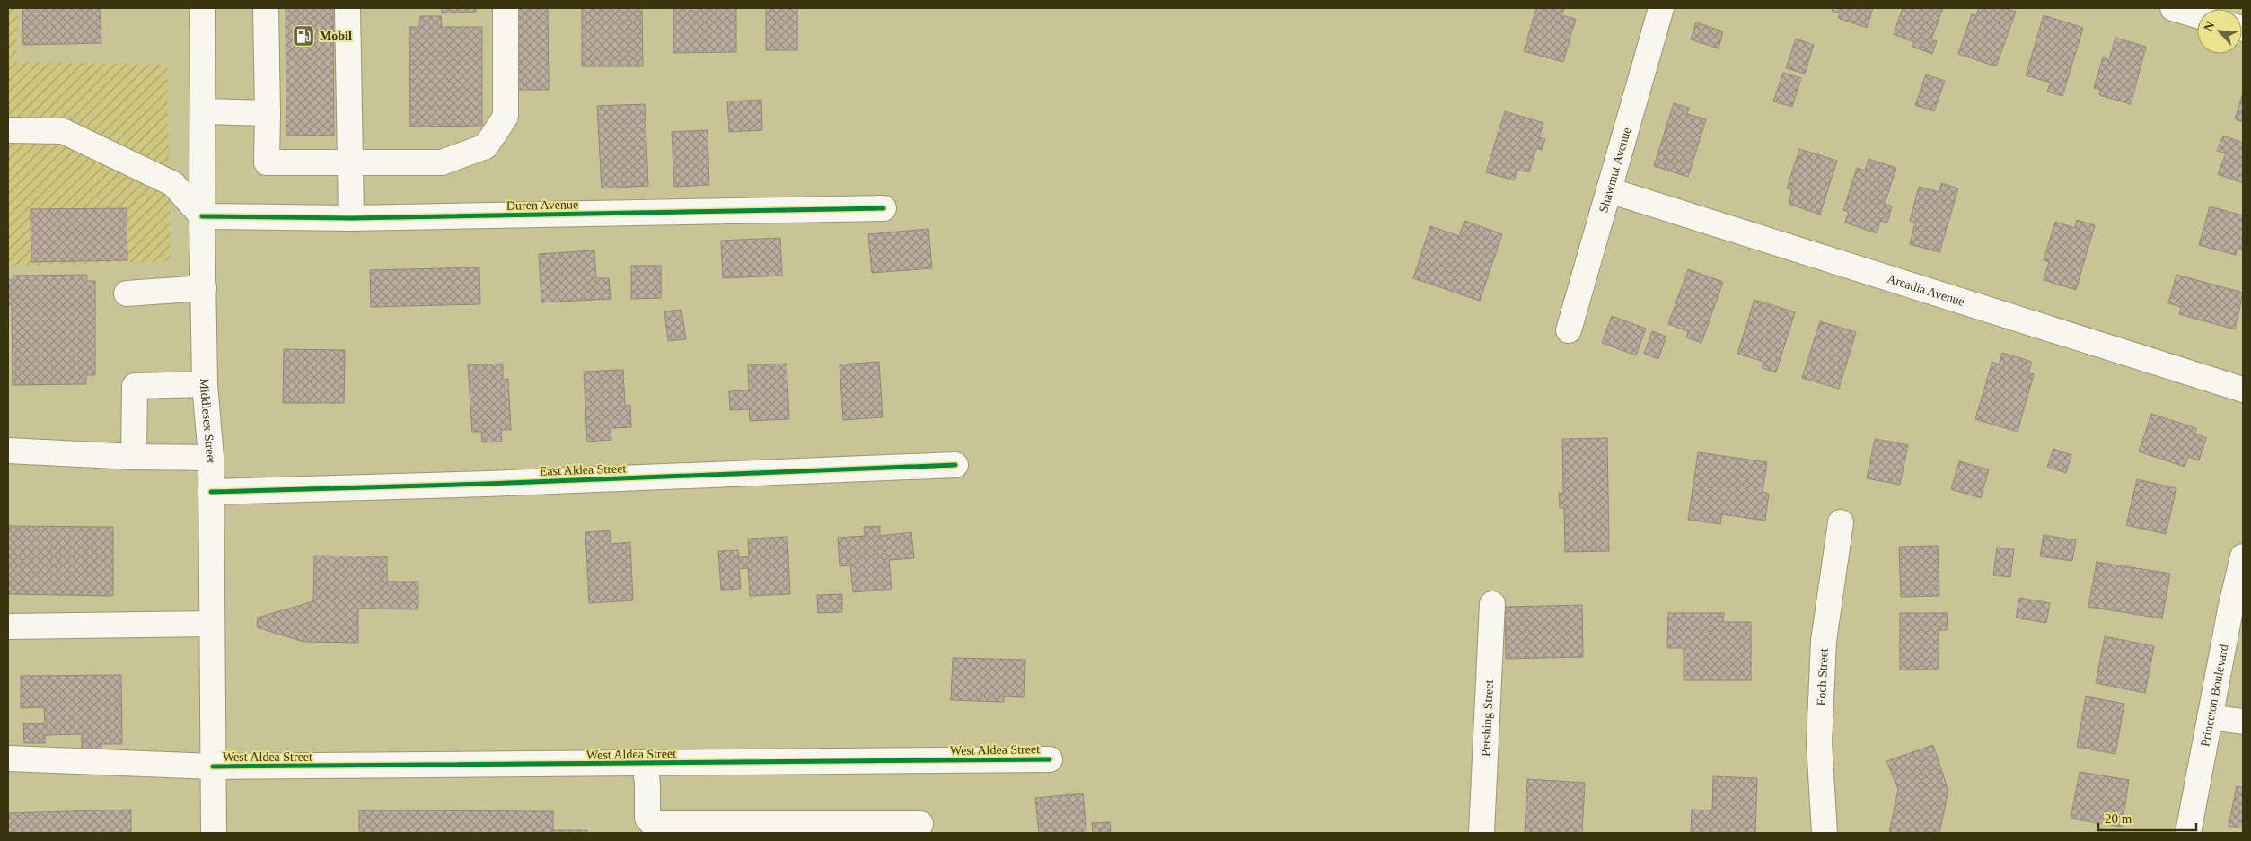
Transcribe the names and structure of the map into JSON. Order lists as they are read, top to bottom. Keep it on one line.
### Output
{"streets":{"street":["Shawmut Avenue","Duren Avenue","Arcadia Avenue","Middlesex Street","East Aldea Street","Foch Street","Princeton Boulevard","Pershing Street","West Aldea Street"]},"crossings":[["Shawmut Avenue","Arcadia Avenue"],["Duren Avenue","Middlesex Street"],["Middlesex Street","East Aldea Street"],["Middlesex Street","West Aldea Street"]],"places":{"fuel station":["Mobil"]},"scale_bar":"20 m","north":"top left"}
